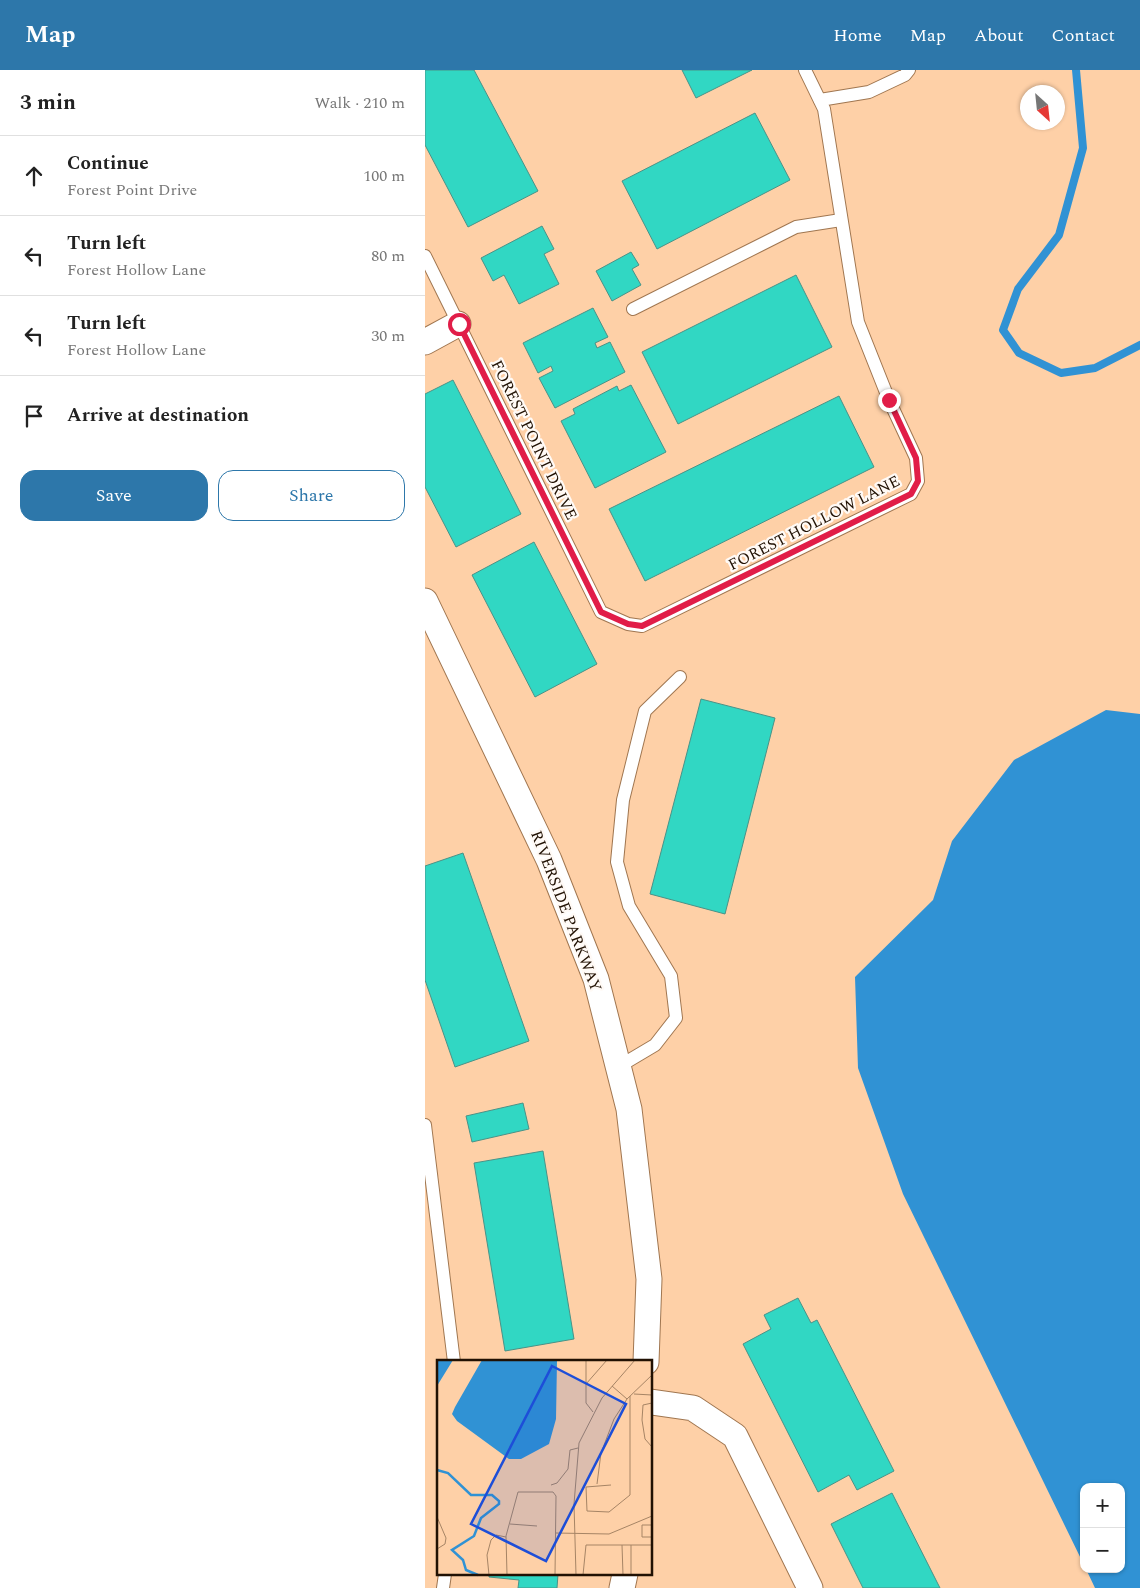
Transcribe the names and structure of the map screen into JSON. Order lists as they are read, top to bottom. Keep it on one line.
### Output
{"streets":{"street":["RIVERSIDE PARKWAY"],"lane":["FOREST POINT DRIVE","FOREST HOLLOW LANE"]},"crossings":[["FOREST POINT DRIVE","FOREST HOLLOW LANE"]],"north":"bottom right","page":{"header":"Map","nav":["Home","Map","About","Contact"],"heading":["3 min","Walk · 210 m"],"list":[["Continue","Forest Point Drive","100 m"],["Turn left","Forest Hollow Lane","80 m"],["Turn left","Forest Hollow Lane","30 m"],"Arrive at destination"],"buttons":["Save","Share"],"map_buttons":["+","−"]}}
